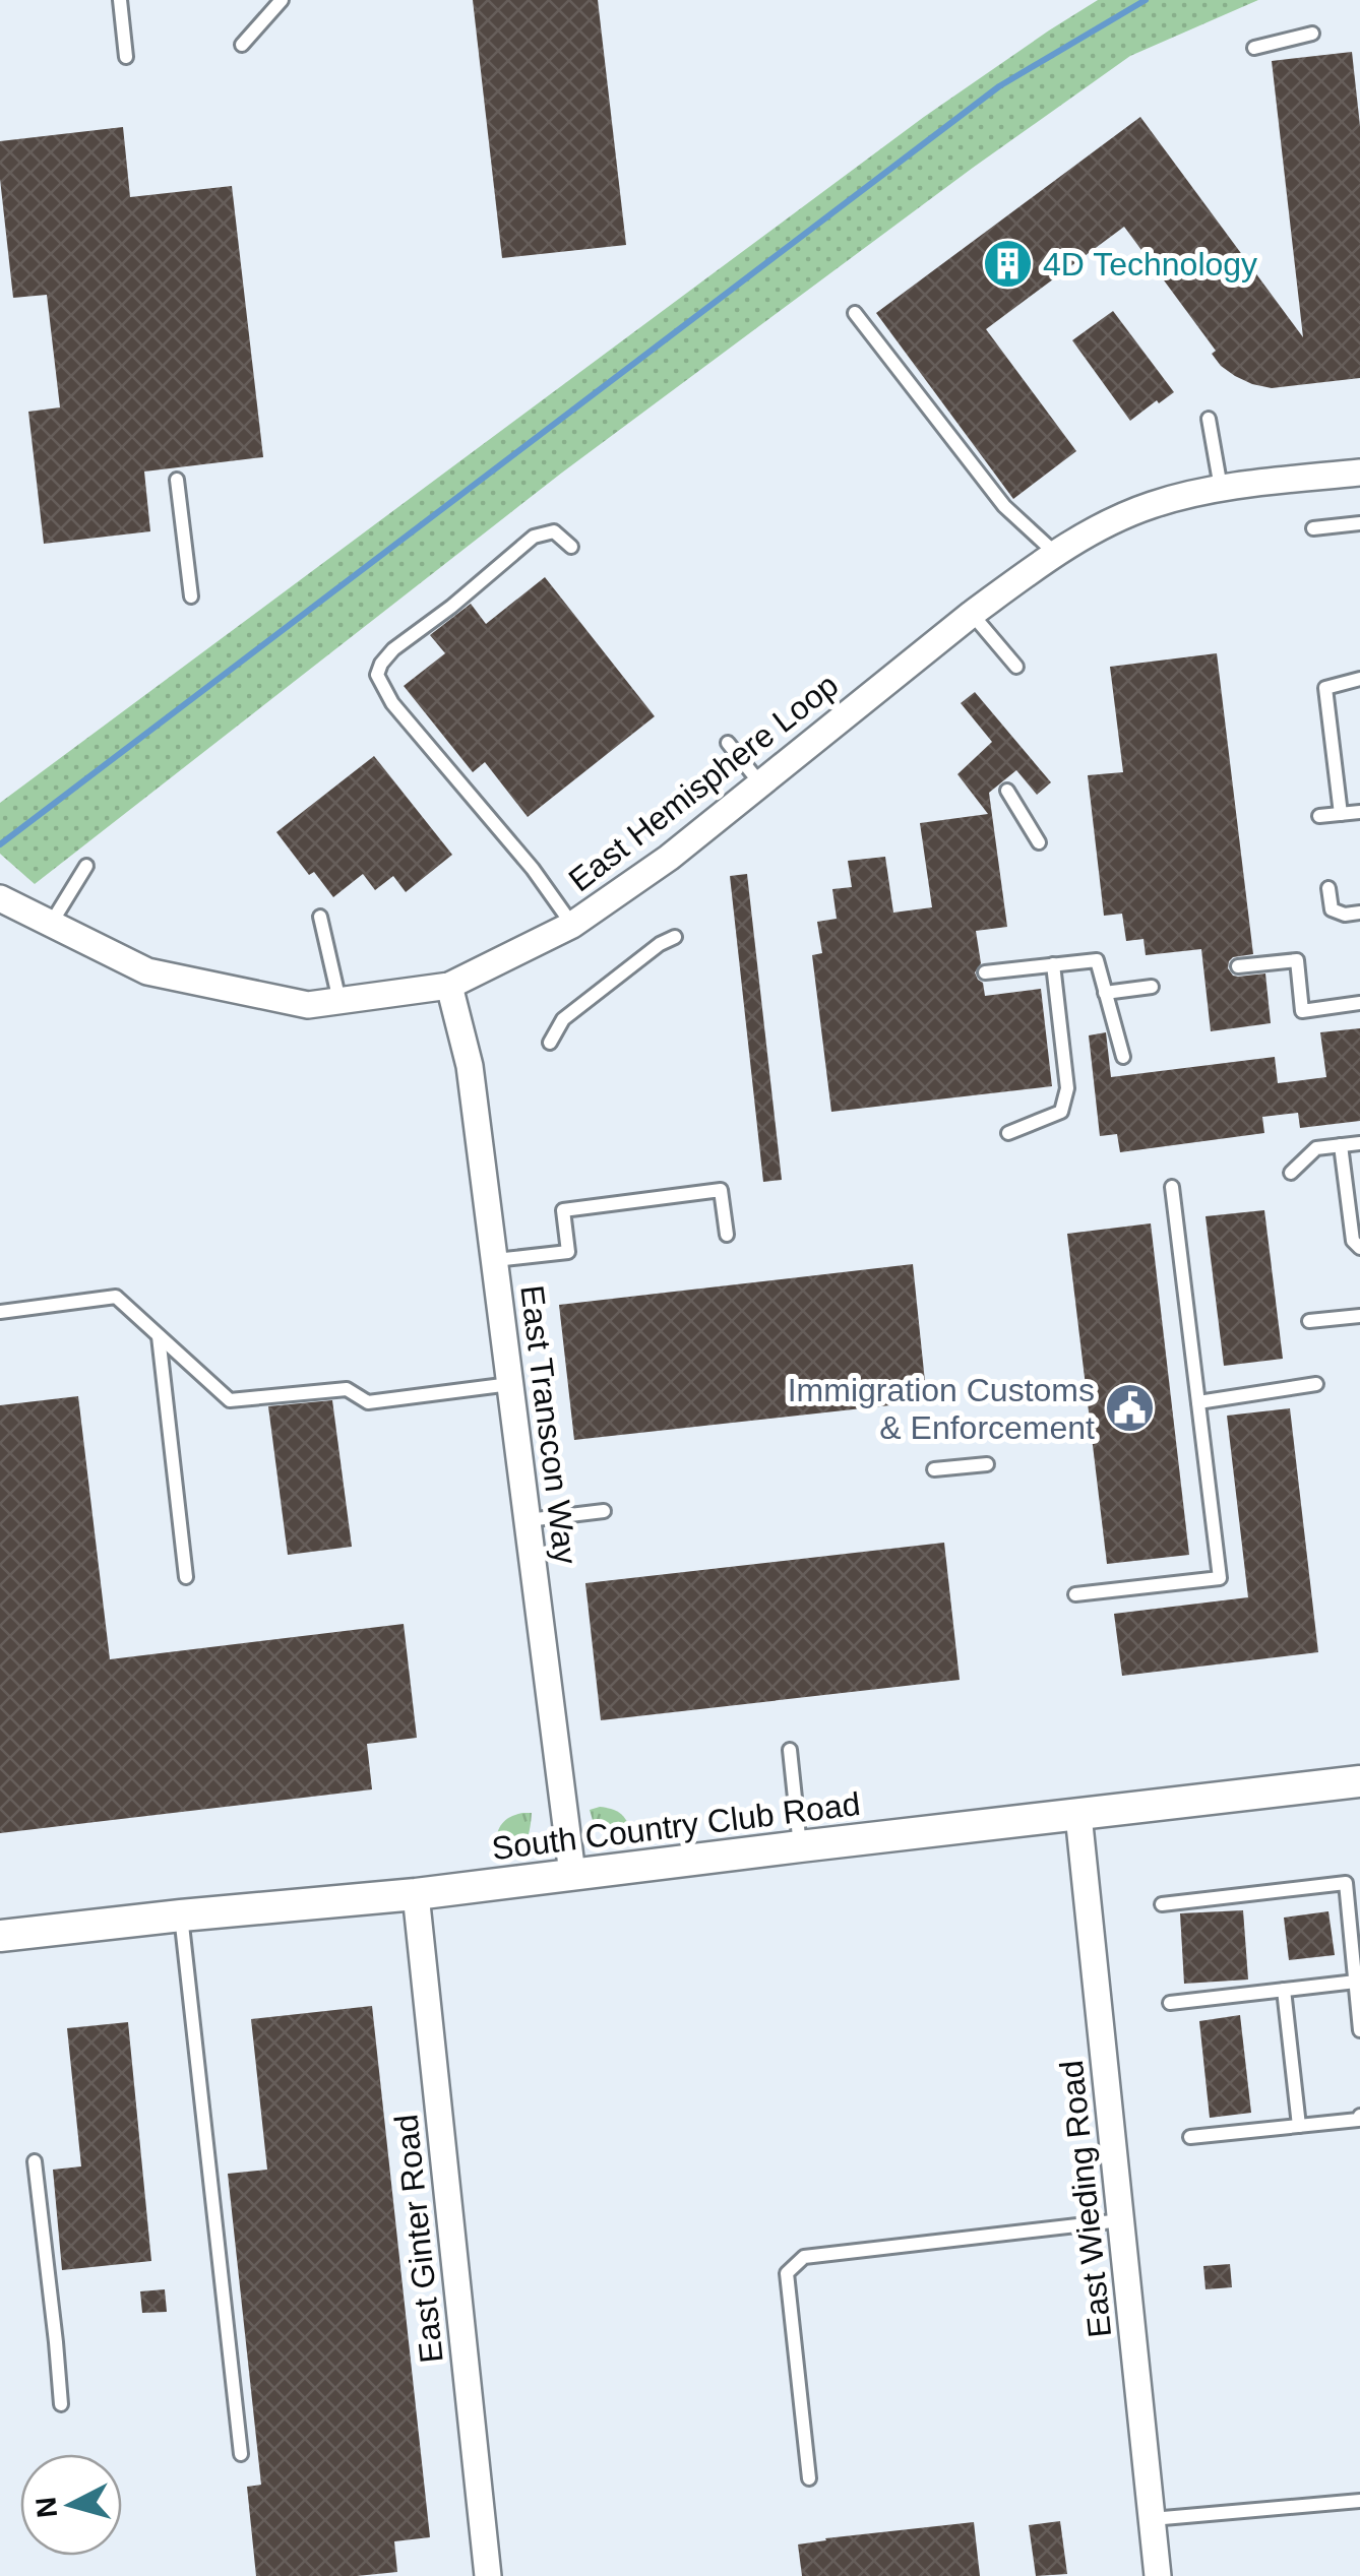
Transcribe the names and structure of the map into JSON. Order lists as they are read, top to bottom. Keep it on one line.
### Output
{"streets":{"street":["East Hemisphere Loop","East Transcon Way","South Country Club Road","East Wieding Road","East Ginter Road"]},"crossings":[["East Hemisphere Loop","East Transcon Way"],["East Transcon Way","South Country Club Road"],["South Country Club Road","East Wieding Road"],["South Country Club Road","East Ginter Road"]],"places":{"building":["4D Technology"],"public building":["Immigration Customs & Enforcement"]},"north":"left"}
